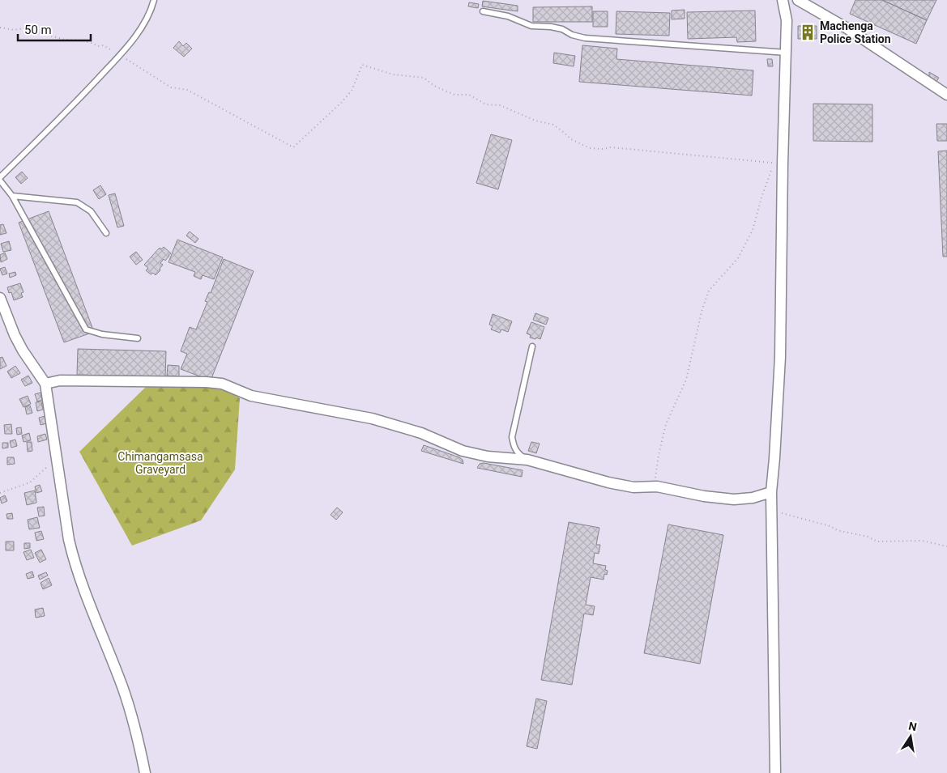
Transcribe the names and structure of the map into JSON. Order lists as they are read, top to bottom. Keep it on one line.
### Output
{"parks":["Chimangamsasa Graveyard"],"places":{"building":["Machenga Police Station"]},"scale_bar":"50 m","north":"top"}
